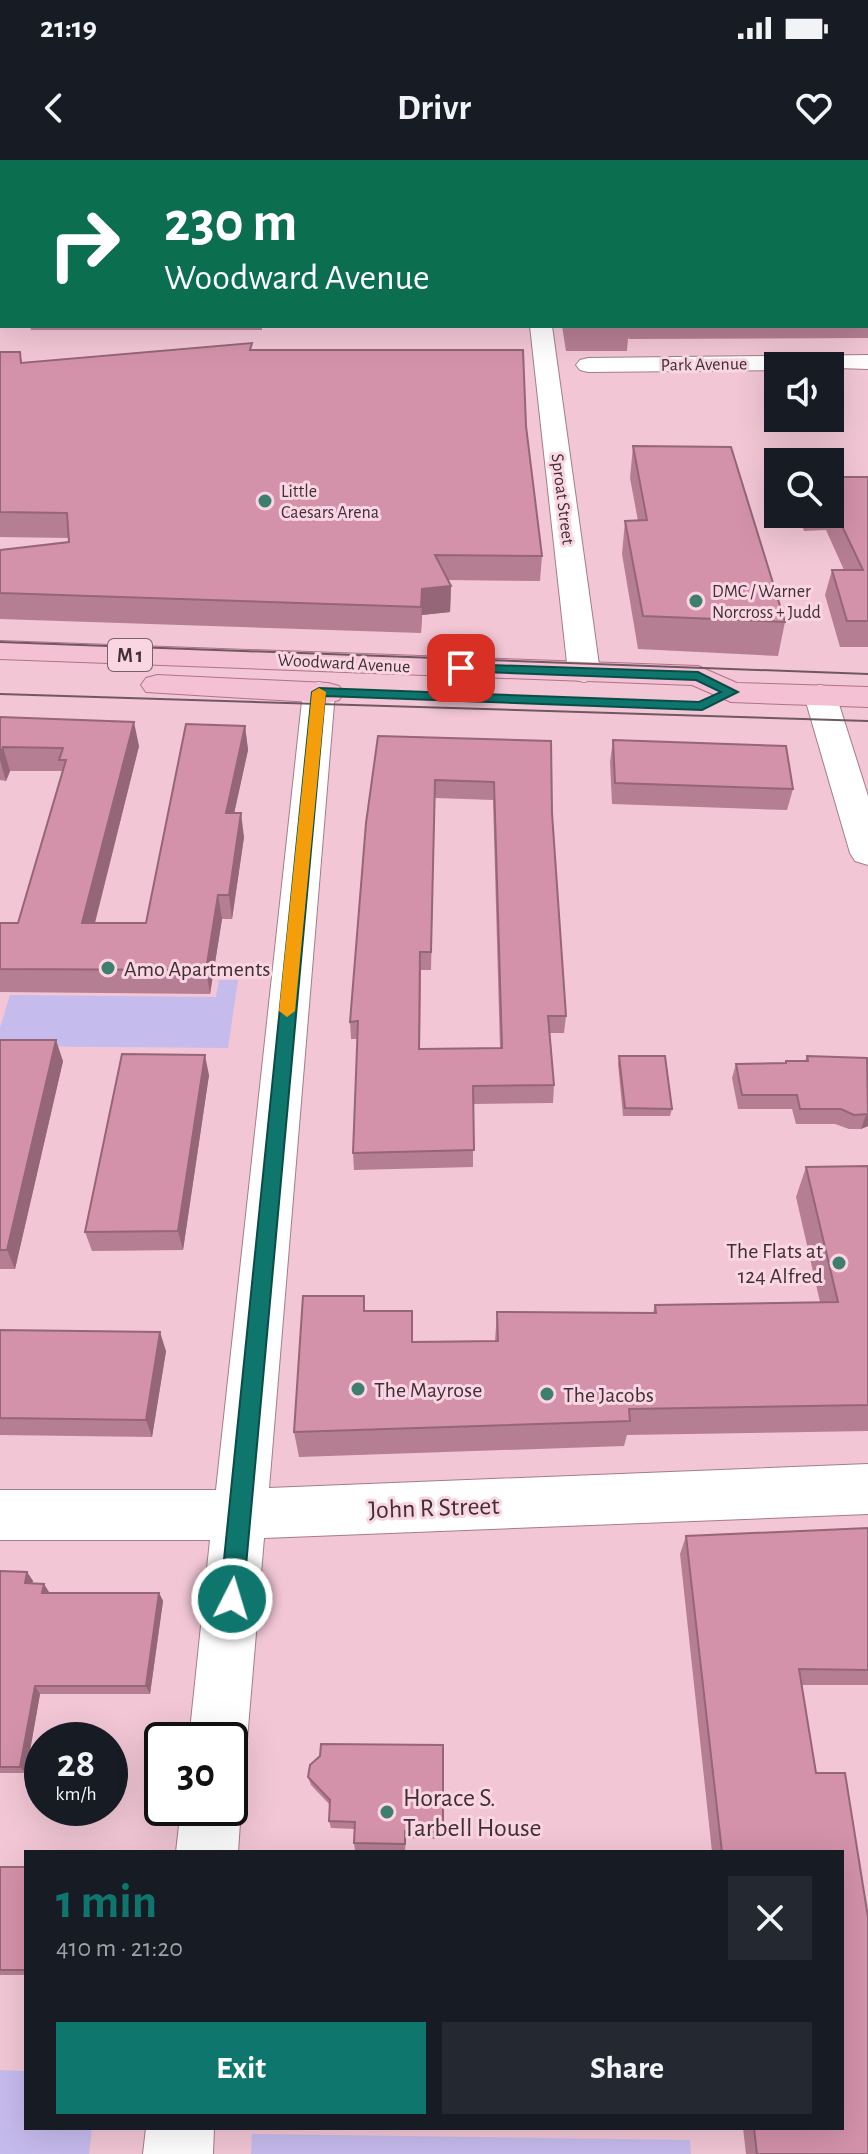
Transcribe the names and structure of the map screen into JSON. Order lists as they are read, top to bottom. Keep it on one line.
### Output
{"streets":{"main road":["M 1","Woodward Avenue"],"street":["Park Avenue","Sproat Street","John R Street"]},"crossings":[["Sproat Street","Woodward Avenue"]],"places":["Little Caesars Arena","DMC / Warner Norcross + Judd","Amo Apartments","The Flats at 124 Alfred","The Mayrose","The Jacobs","Horace S. Tarbell House"],"page":{"status":"21:19","header":"Drivr","turn":["230 m","Woodward Avenue"],"speed":"28 km/h","limit":"30","heading":["1 min","410 m · 21:20"],"buttons":["Exit","Share"]}}
